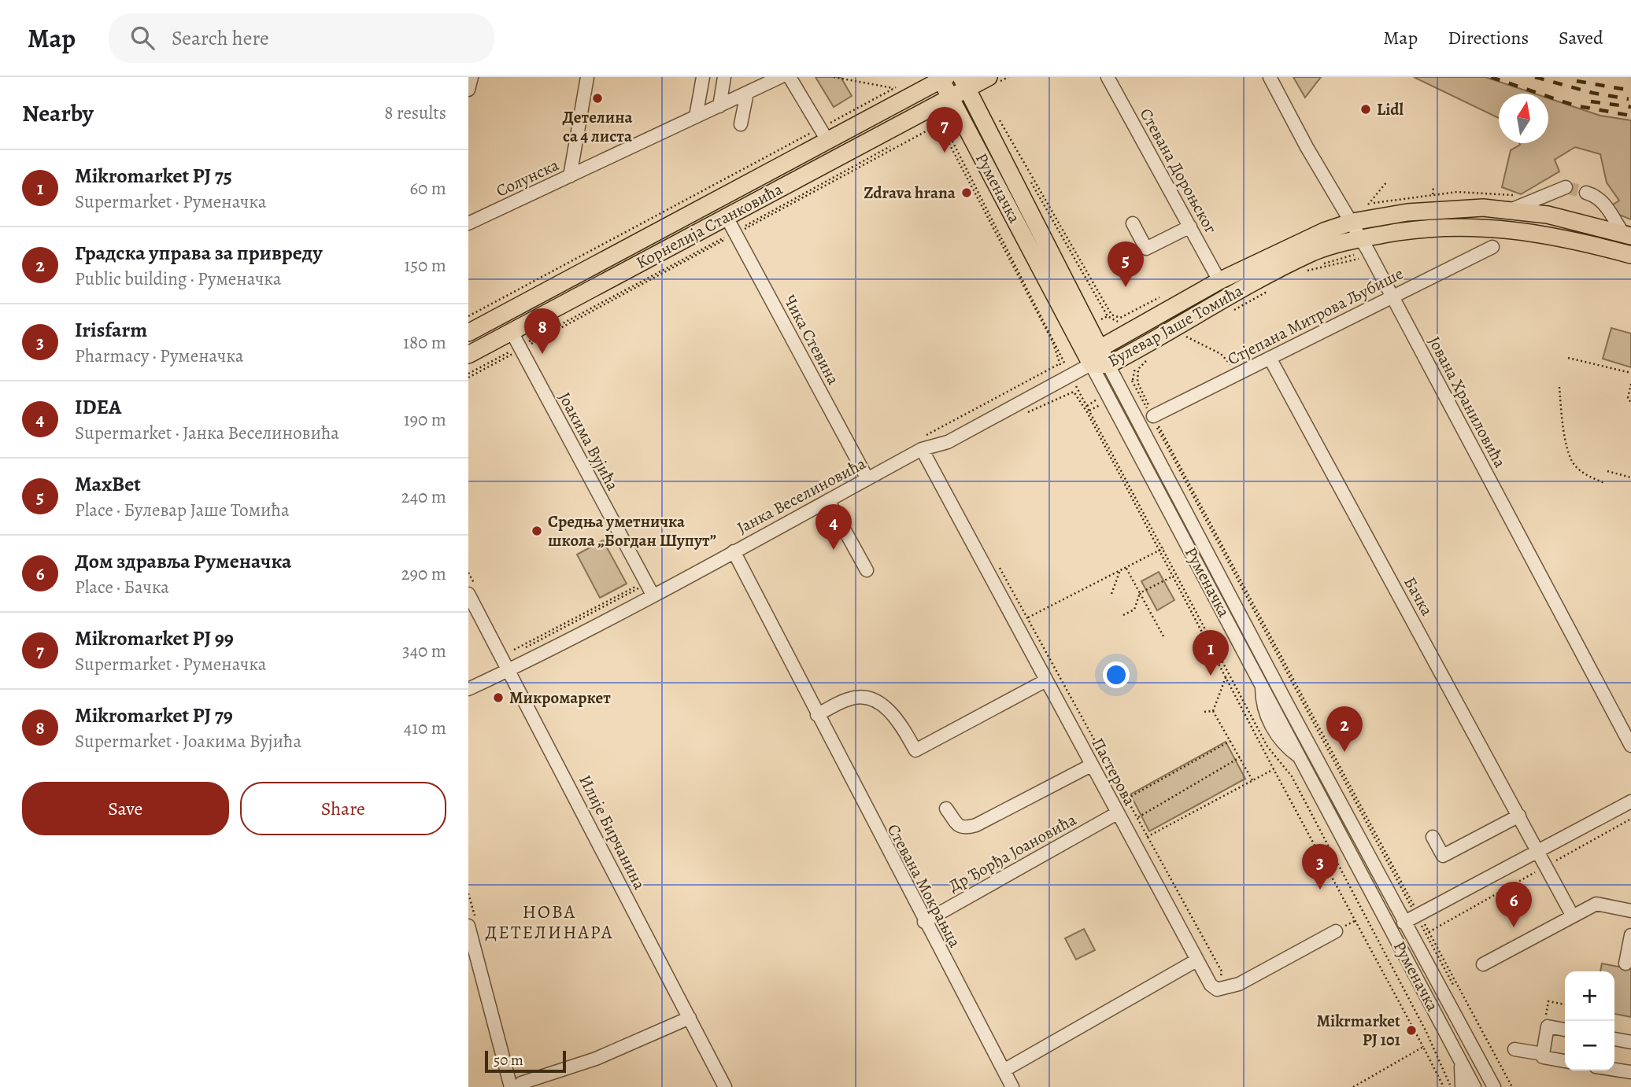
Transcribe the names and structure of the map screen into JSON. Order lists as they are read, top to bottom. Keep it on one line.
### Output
{"streets":{"main road":["Руменачка","Корнелија Станковића","Булевар Јаше Томића"],"street":["Стевана Дороњског","Солунска","Стјепана Митрова Љубише","Чика Стевина","Јована Храниловића","Јоакима Вујића","Јанка Веселиновића","Бачка","Пастерова","Илије Бирчанина","Др Ђорђа Јоановића","Стевана Мокрањца"]},"crossings":[["Стевана Дороњског","Булевар Јаше Томића"],["Руменачка","Корнелија Станковића"],["Руменачка","Булевар Јаше Томића"],["Руменачка","Јанка Веселиновића"],["Корнелија Станковића","Чика Стевина"],["Корнелија Станковића","Јоакима Вујића"],["Стјепана Митрова Љубише","Јована Храниловића"],["Стјепана Митрова Љубише","Бачка"],["Булевар Јаше Томића","Јована Храниловића"],["Булевар Јаше Томића","Јанка Веселиновића"],["Чика Стевина","Јанка Веселиновића"],["Јоакима Вујића","Јанка Веселиновића"],["Јанка Веселиновића","Пастерова"],["Јанка Веселиновића","Илије Бирчанина"],["Јанка Веселиновића","Стевана Мокрањца"],["Пастерова","Др Ђорђа Јоановића"],["Др Ђорђа Јоановића","Стевана Мокрањца"]],"districts":["НОВА ДЕТЕЛИНАРА"],"places":["Детелина са 4 листа","Lidl","Zdrava hrana","Средња уметничка школа „Богдан Шупут”","Микромаркет","Mikrmarket PJ 101"],"scale_bar":"50 m","north":"top","page":{"header":"Map","search":"Search here","nav":["Map","Directions","Saved"],"heading":["Nearby","8 results"],"pins":["7","5","8","4","1","2","3","6"],"list":[{"mark":"1","name":"Mikromarket PJ 75","note":"Supermarket · Руменачка","value":"60 m"},{"mark":"2","name":"Градска управа за привреду","note":"Public building · Руменачка","value":"150 m"},{"mark":"3","name":"Irisfarm","note":"Pharmacy · Руменачка","value":"180 m"},{"mark":"4","name":"IDEA","note":"Supermarket · Јанка Веселиновића","value":"190 m"},{"mark":"5","name":"MaxBet","note":"Place · Булевар Јаше Томића","value":"240 m"},{"mark":"6","name":"Дом здравља Руменачка","note":"Place · Бачка","value":"290 m"},{"mark":"7","name":"Mikromarket PJ 99","note":"Supermarket · Руменачка","value":"340 m"},{"mark":"8","name":"Mikromarket PJ 79","note":"Supermarket · Јоакима Вујића","value":"410 m"}],"buttons":["Save","Share"],"map_buttons":["+","−"],"scale":"50 m"}}
